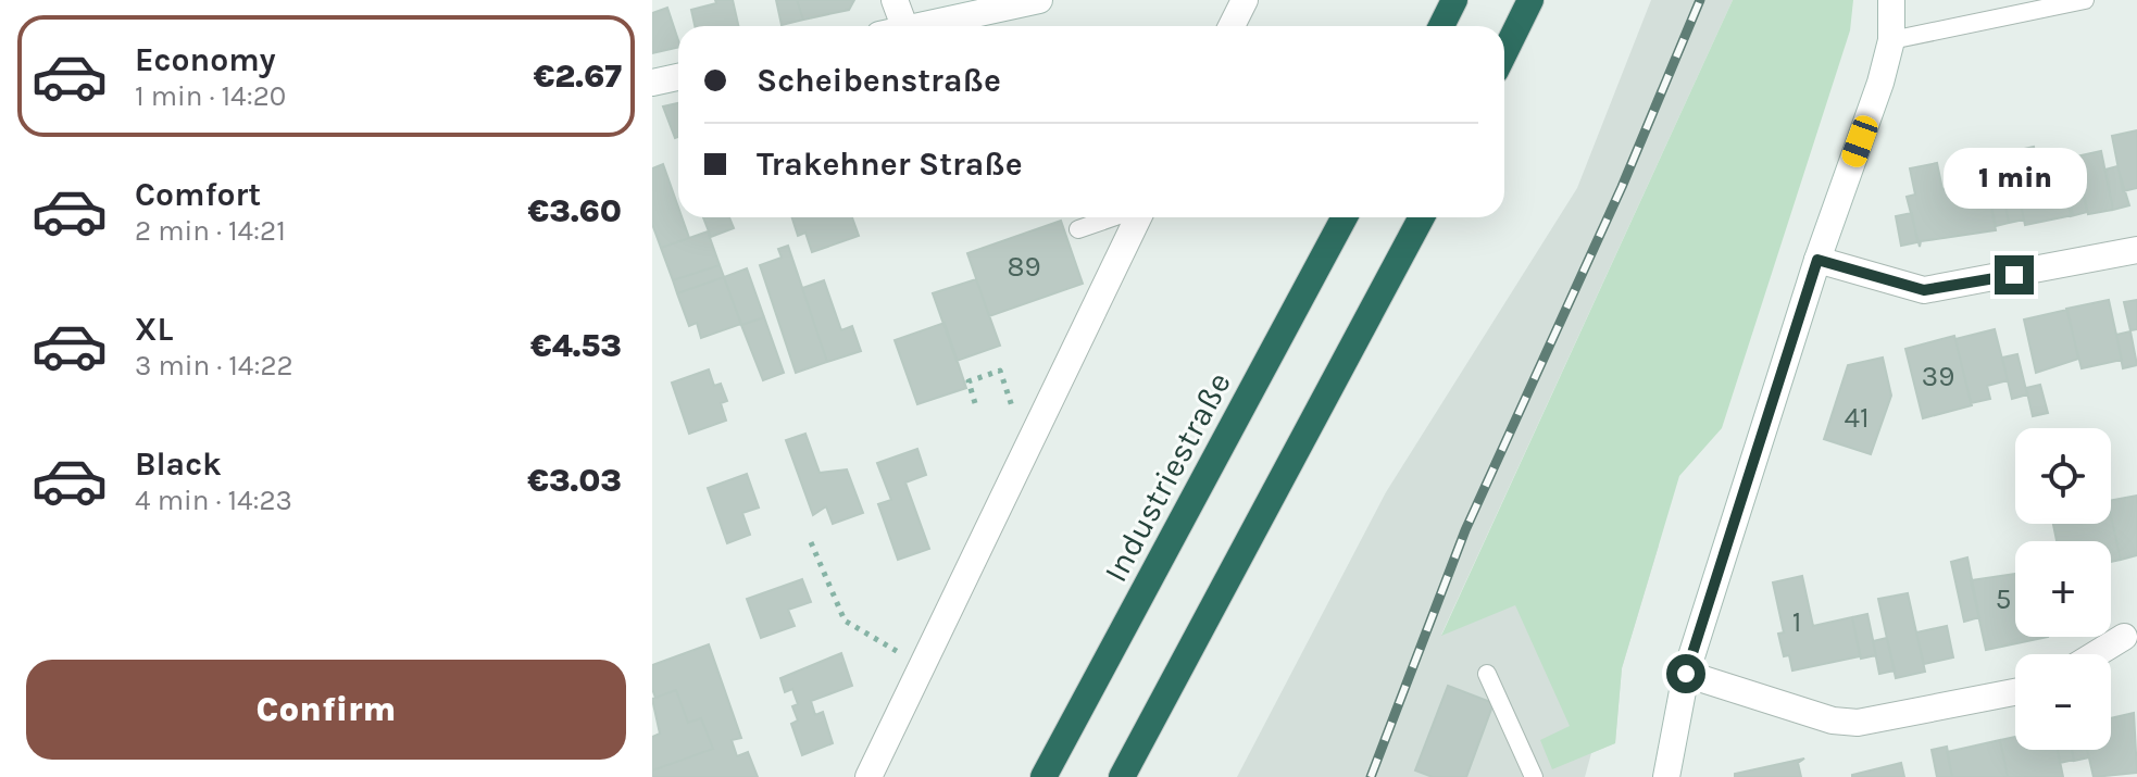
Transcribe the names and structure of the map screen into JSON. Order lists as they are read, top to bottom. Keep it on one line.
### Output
{"streets":{"highway":["Industriestraße"]},"house_numbers":["89","39","41","5","1"],"page":{"list":[{"name":"Economy","note":"1 min · 14:20","value":"€2.67"},{"name":"Comfort","note":"2 min · 14:21","value":"€3.60"},{"name":"XL","note":"3 min · 14:22","value":"€4.53"},{"name":"Black","note":"4 min · 14:23","value":"€3.03"}],"banner":["Scheibenstraße","Trakehner Straße"],"bubble":"1 min","map_buttons":["+","−"],"buttons":"Confirm"}}
